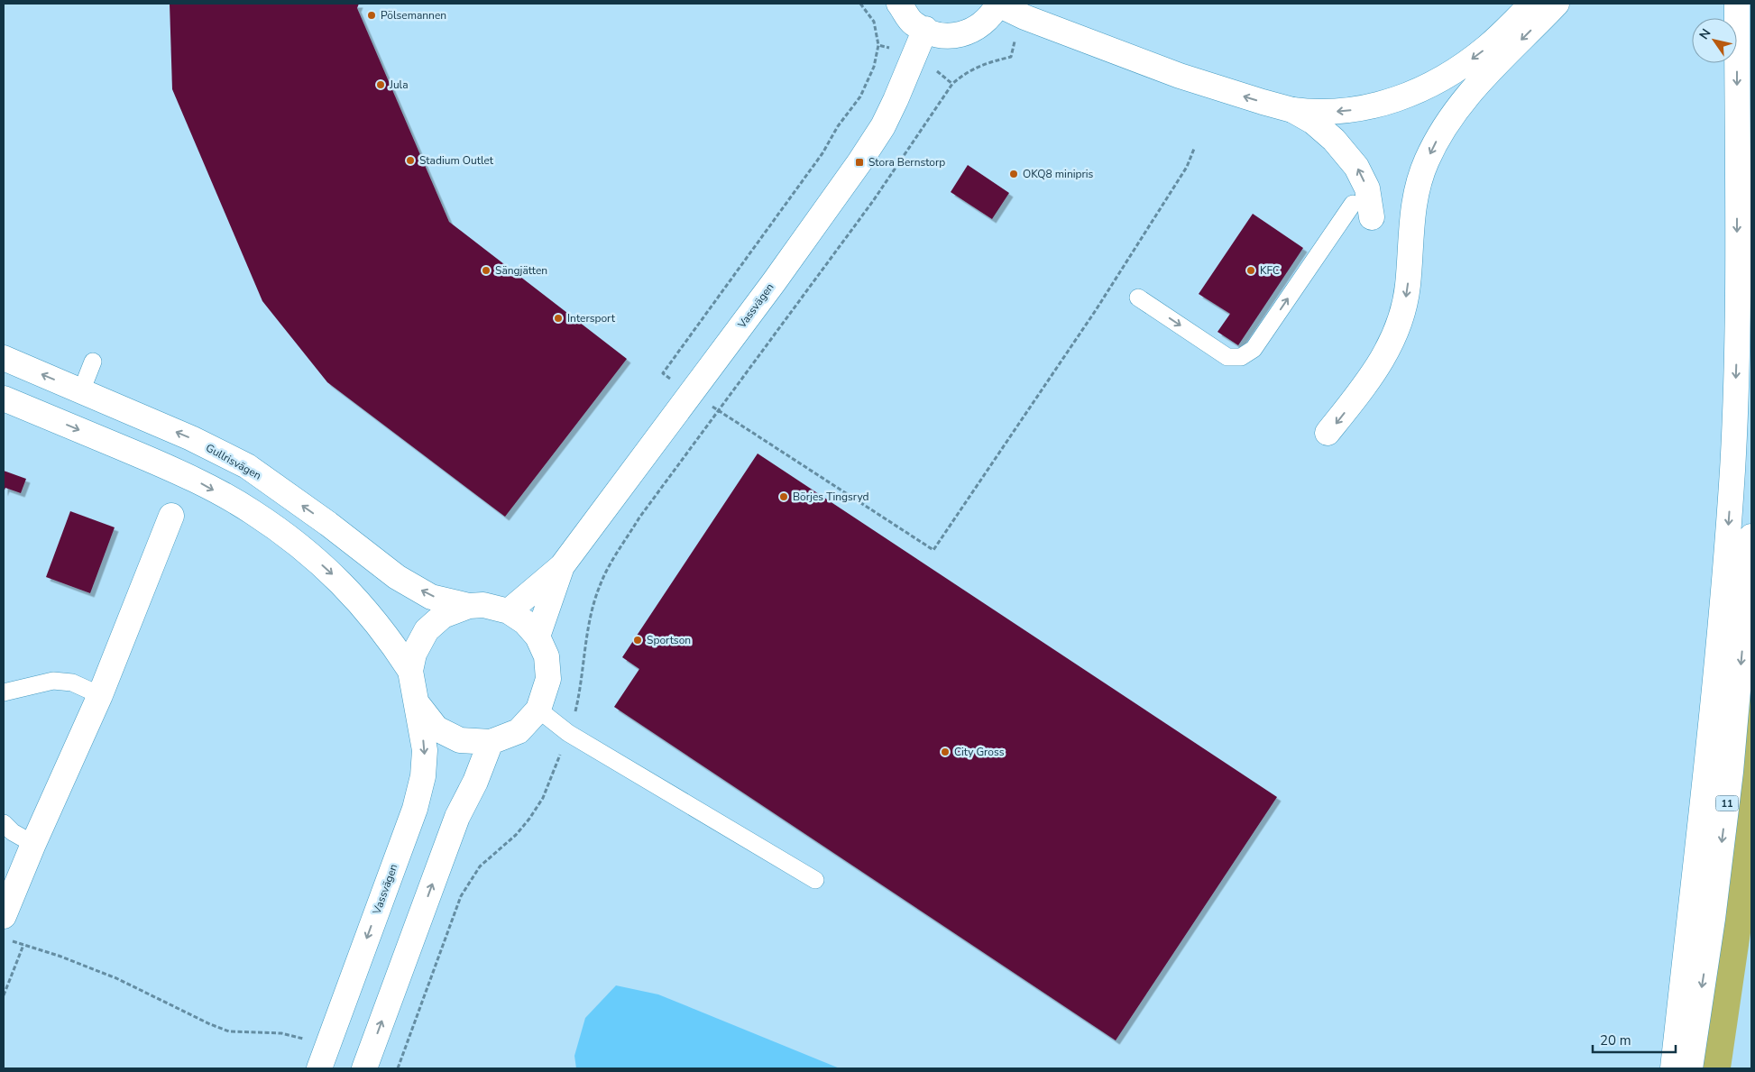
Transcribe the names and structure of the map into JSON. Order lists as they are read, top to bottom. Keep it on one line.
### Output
{"streets":{"main road":["Vassvägen","Gullrisvägen","11"]},"crossings":[["Vassvägen","Gullrisvägen"]],"places":{"other":["Pölsemannen","Jula","Stadium Outlet","OKQ8 minipris","Sängjätten","KFC","Intersport","Börjes Tingsryd","Sportson","City Gross"],"transit":["Stora Bernstorp"]},"scale_bar":"20 m","north":"top left"}
